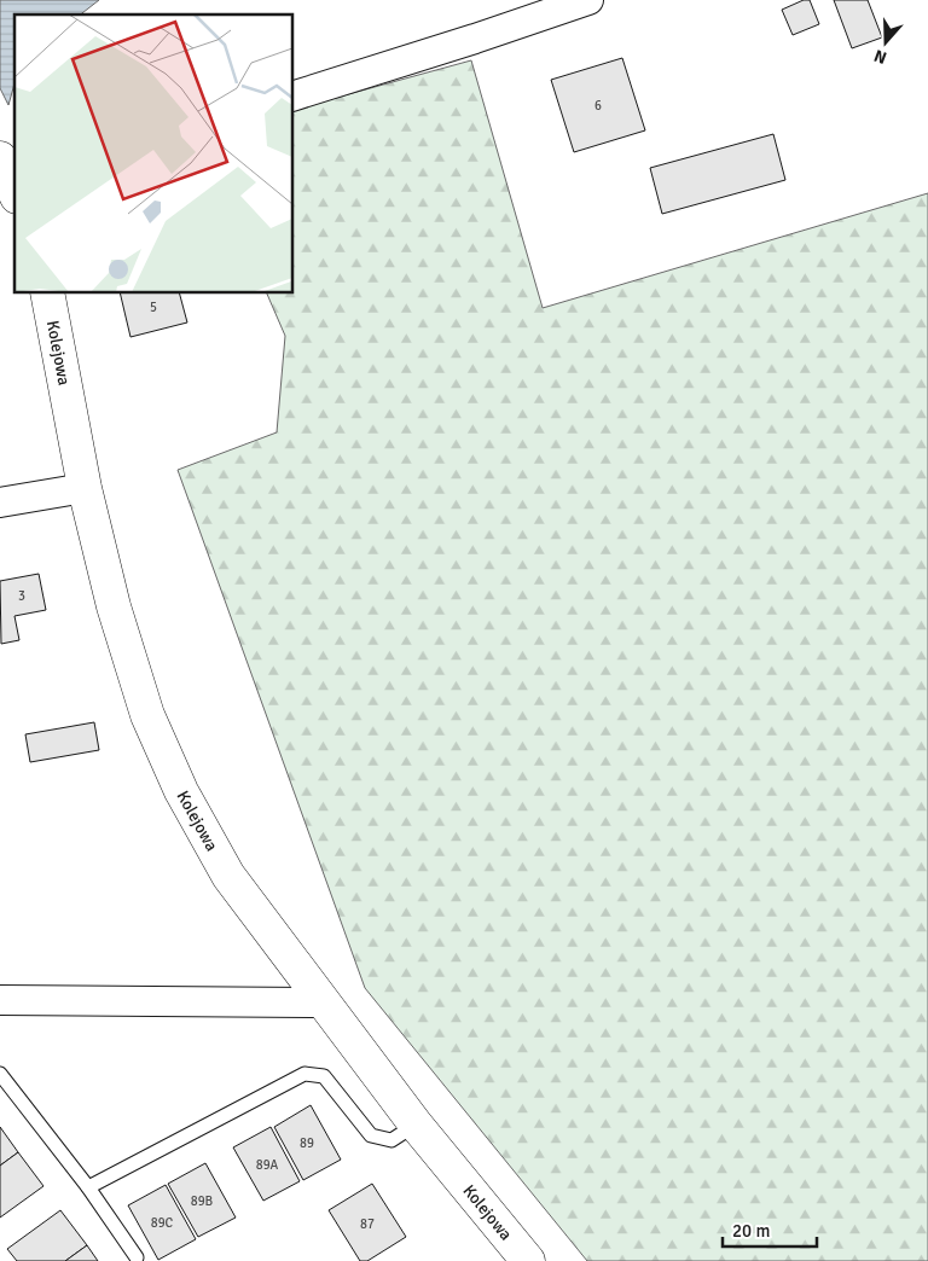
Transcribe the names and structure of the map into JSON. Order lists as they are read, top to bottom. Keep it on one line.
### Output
{"streets":{"street":["Kolejowa"]},"house_numbers":["6","5","3","89","89A","89B","89C","87"],"scale_bar":"20 m","north":"bottom"}
